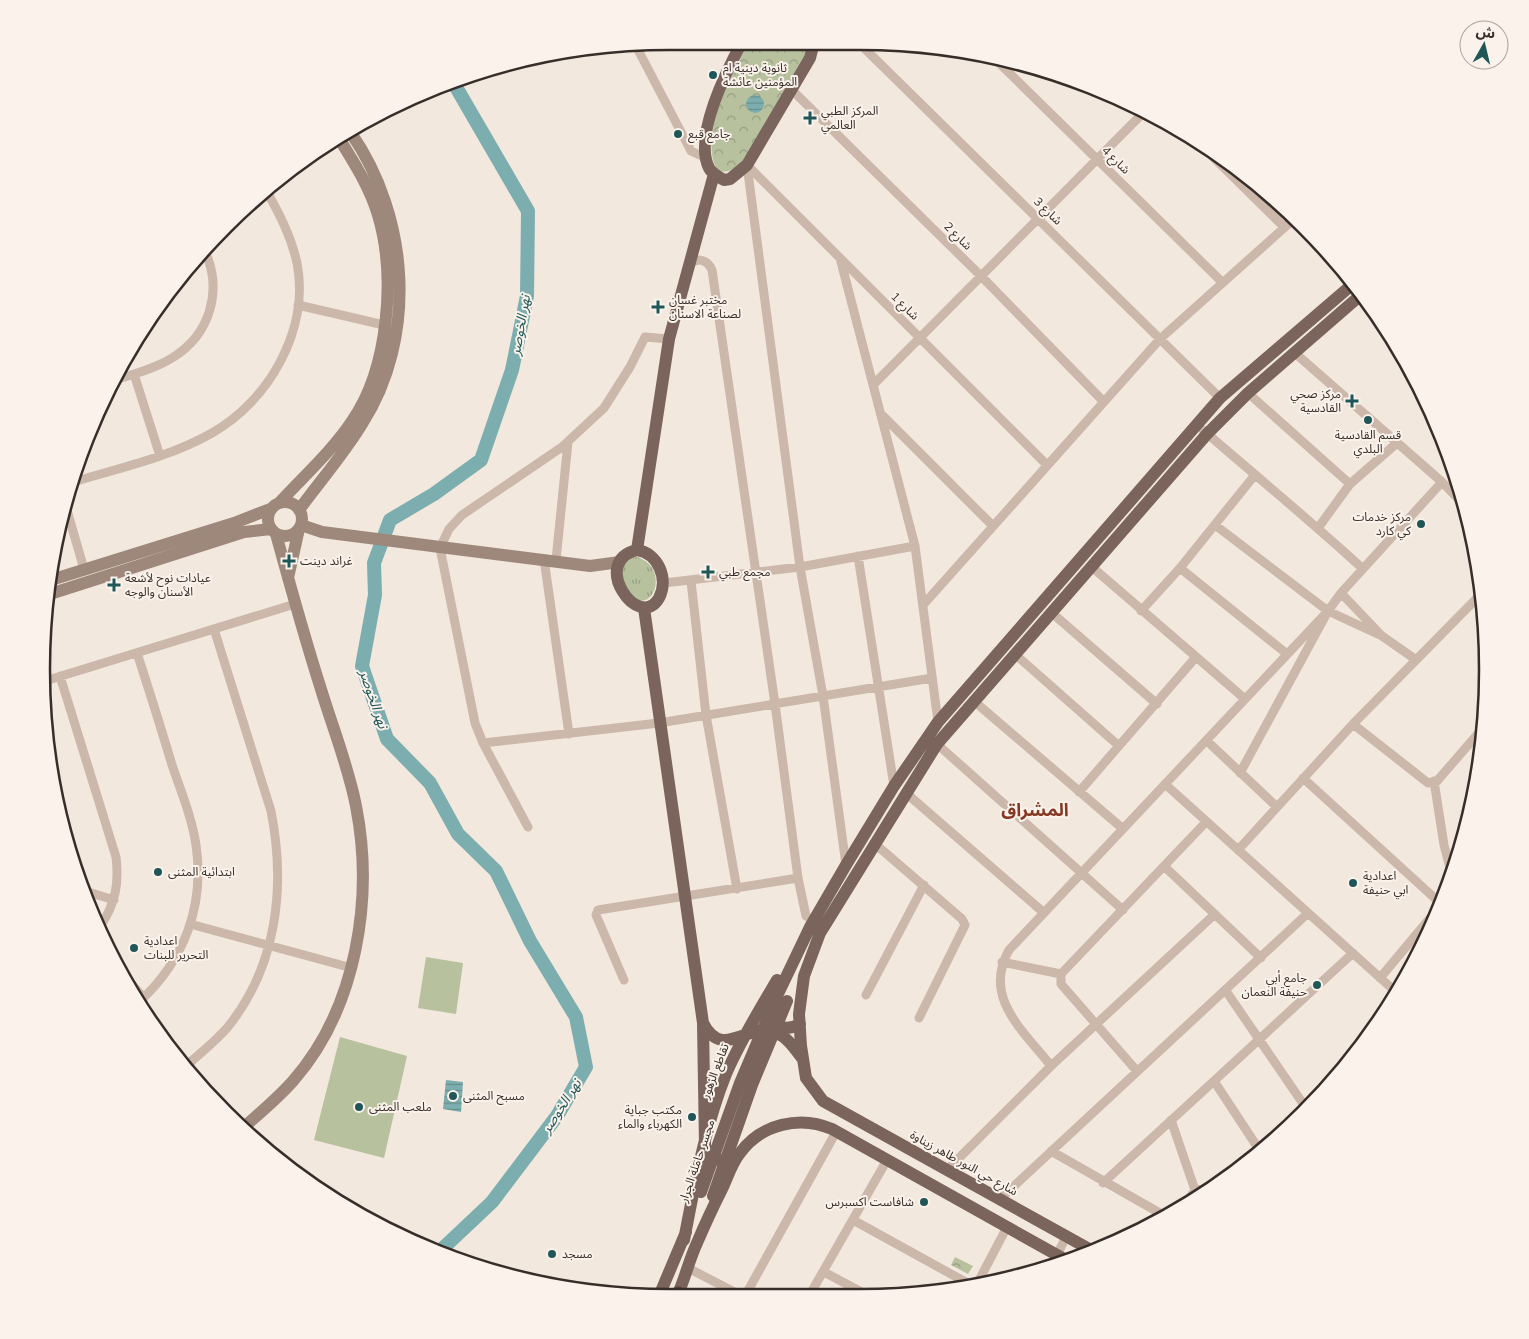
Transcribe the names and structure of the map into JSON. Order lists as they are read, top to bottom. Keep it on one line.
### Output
{"streets":{"main road":["تقاطع الزهور","مجسر حاملة الجرار","شارع حي النور طاهر زيناوة"],"street":["شارع 4","شارع 3","شارع 2","شارع 1"]},"crossings":[["تقاطع الزهور","مجسر حاملة الجرار"]],"districts":["المشراق"],"water":["نهر الخوصر"],"places":{"other":["ثانوية دينية ام المؤمنين عائشة","جامع قبع","قسم القادسية البلدي","مركز خدمات كي كارد","ابتدائية المثنى","اعدادية ابي حنيفة","اعدادية التحرير للبنات","جامع أبي حنيفة النعمان","مسبح المثنى","ملعب المثنى","مكتب جباية الكهرباء والماء","شافاست اكسبرس","مسجد"],"health":["المركز الطبي العالمي","مختبر غسان لصناعة الاسنان","مركز صحي القادسية","غراند دينت","مجمع طبي","عيادات نوح لأشعة الأسنان والوجه"]},"north":"top"}
